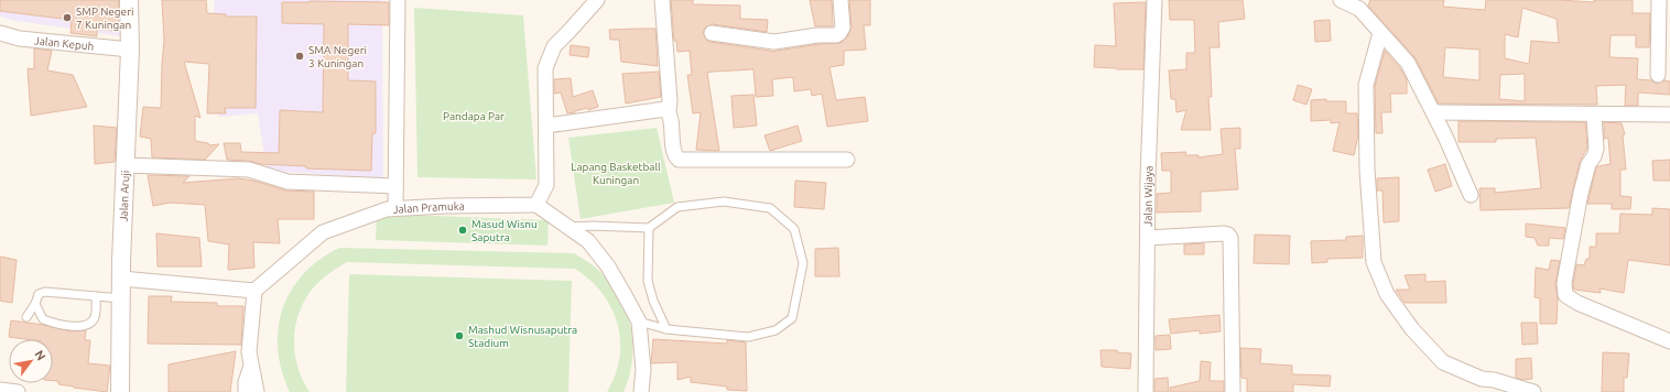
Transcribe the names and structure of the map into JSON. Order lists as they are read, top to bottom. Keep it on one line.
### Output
{"streets":{"street":["Jalan Kepuh","Jalan Aruji","Jalan Wijaya","Jalan Pramuka"]},"crossings":[["Jalan Kepuh","Jalan Aruji"]],"parks":["Pandapa Par","Lapang Basketball Kuningan"],"places":["SMP Negeri 7 Kuningan","SMA Negeri 3 Kuningan","Masud Wisnu Saputra","Mashud Wisnusaputra Stadium"],"north":"top right"}
